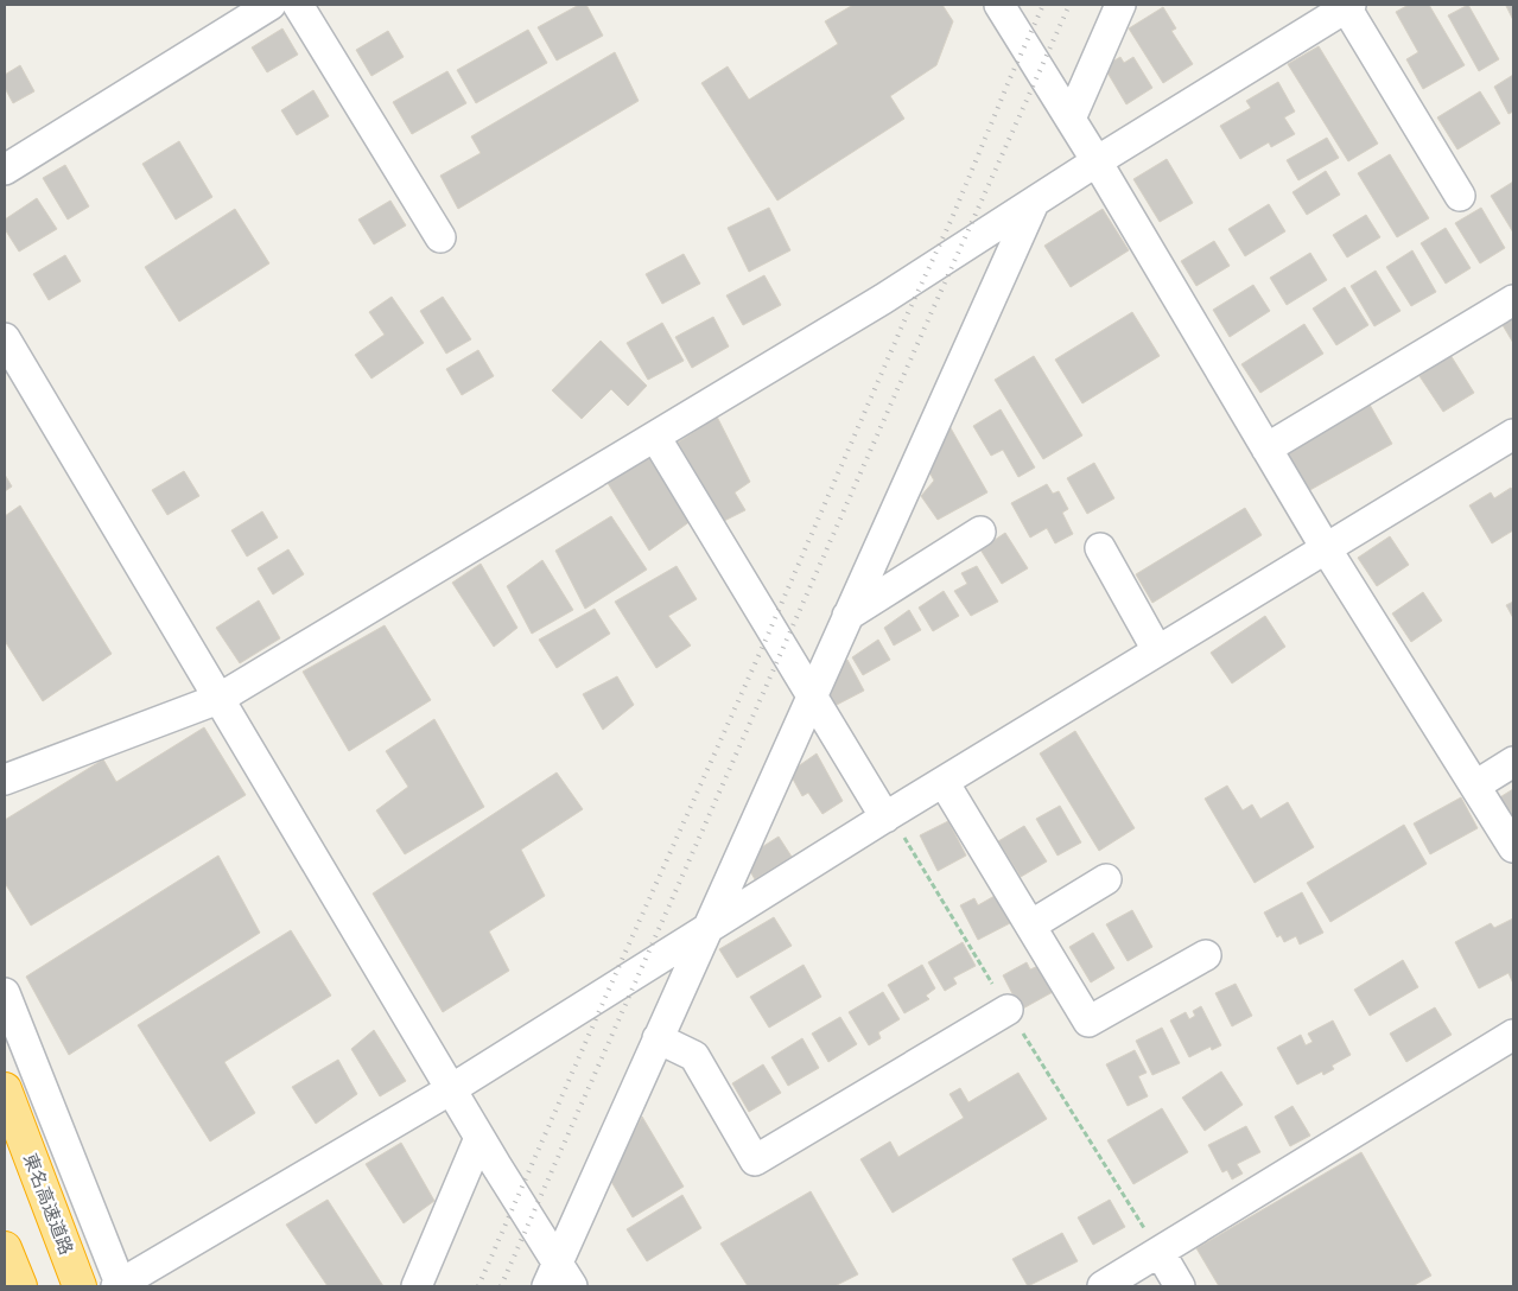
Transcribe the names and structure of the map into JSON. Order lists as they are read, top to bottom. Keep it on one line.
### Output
{"streets":{"highway":["東名高速道路"]}}
